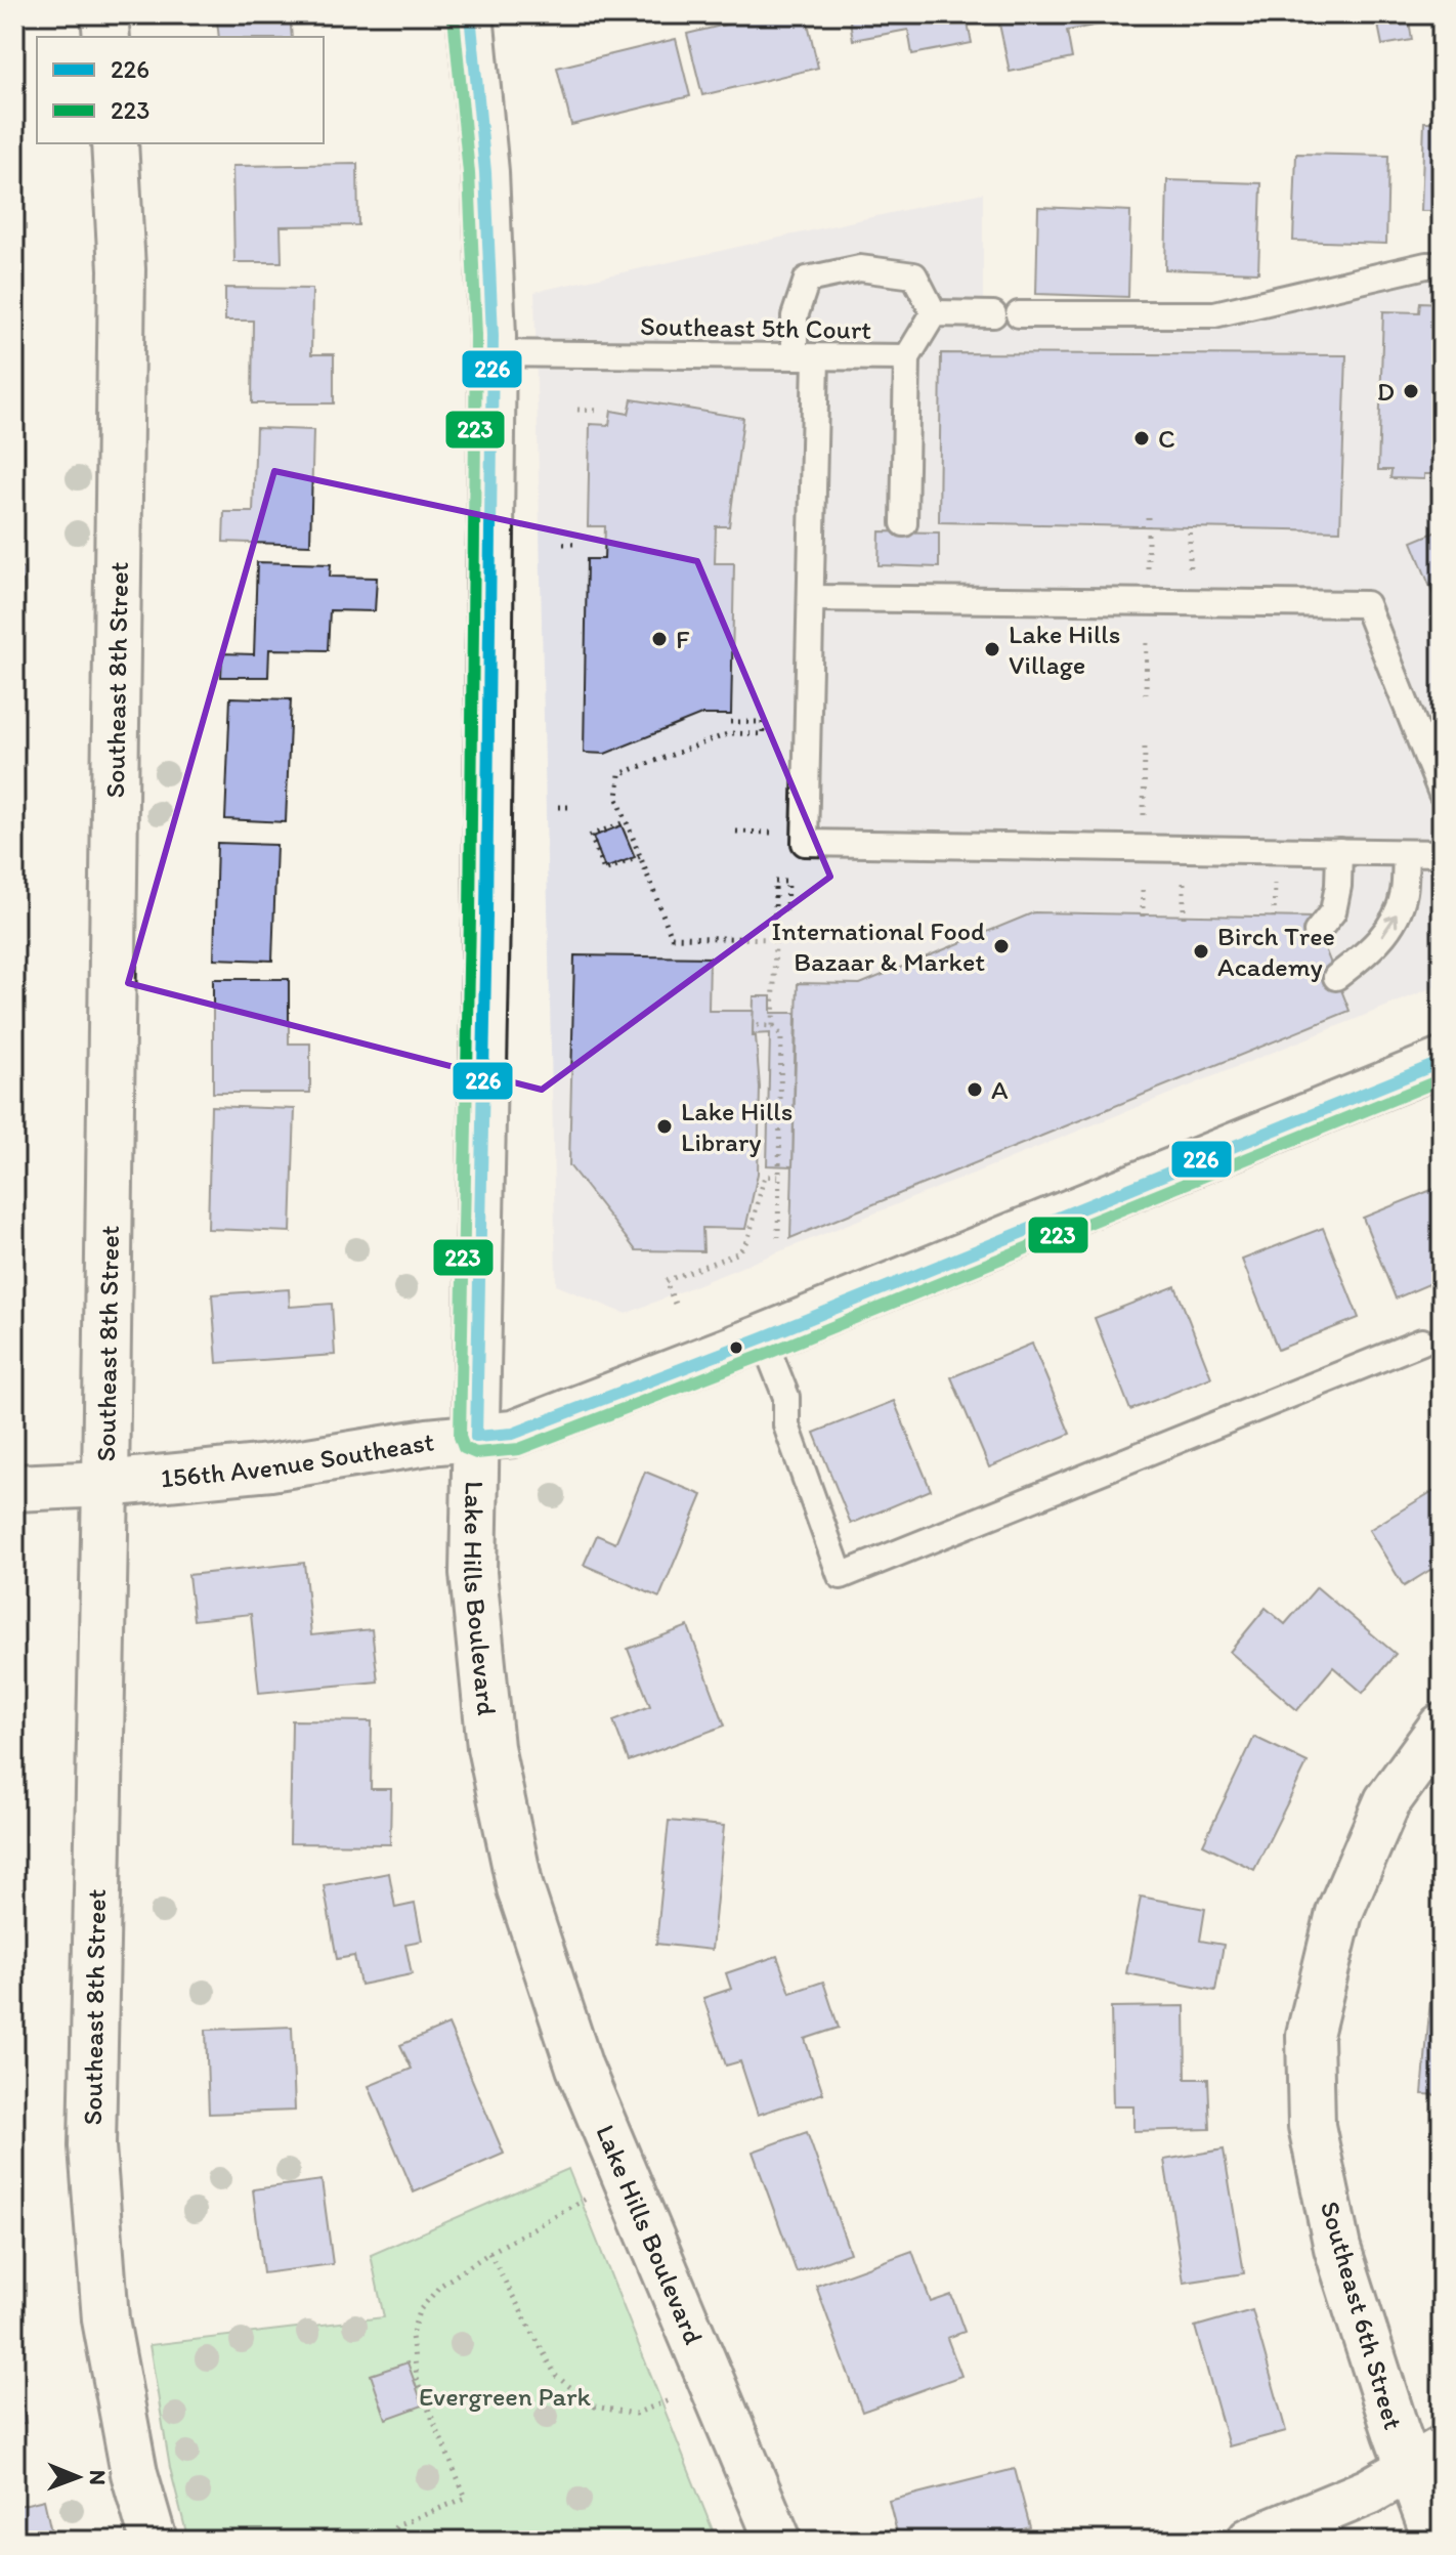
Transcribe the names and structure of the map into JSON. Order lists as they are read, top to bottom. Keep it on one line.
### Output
{"streets":{"street":["Southeast 8th Street","156th Avenue Southeast","Lake Hills Boulevard","Southeast 6th Street"],"lane":["Southeast 5th Court"]},"crossings":[["Southeast 5th Court","Lake Hills Boulevard"],["Southeast 8th Street","156th Avenue Southeast"],["156th Avenue Southeast","Lake Hills Boulevard"]],"parks":["Evergreen Park"],"places":["D","C","F","Lake Hills Village","International Food Bazaar & Market","Birch Tree Academy","A","Lake Hills Library"],"lines":["transit line 226","transit line 223"],"legend":["226","223"],"north":"right"}
